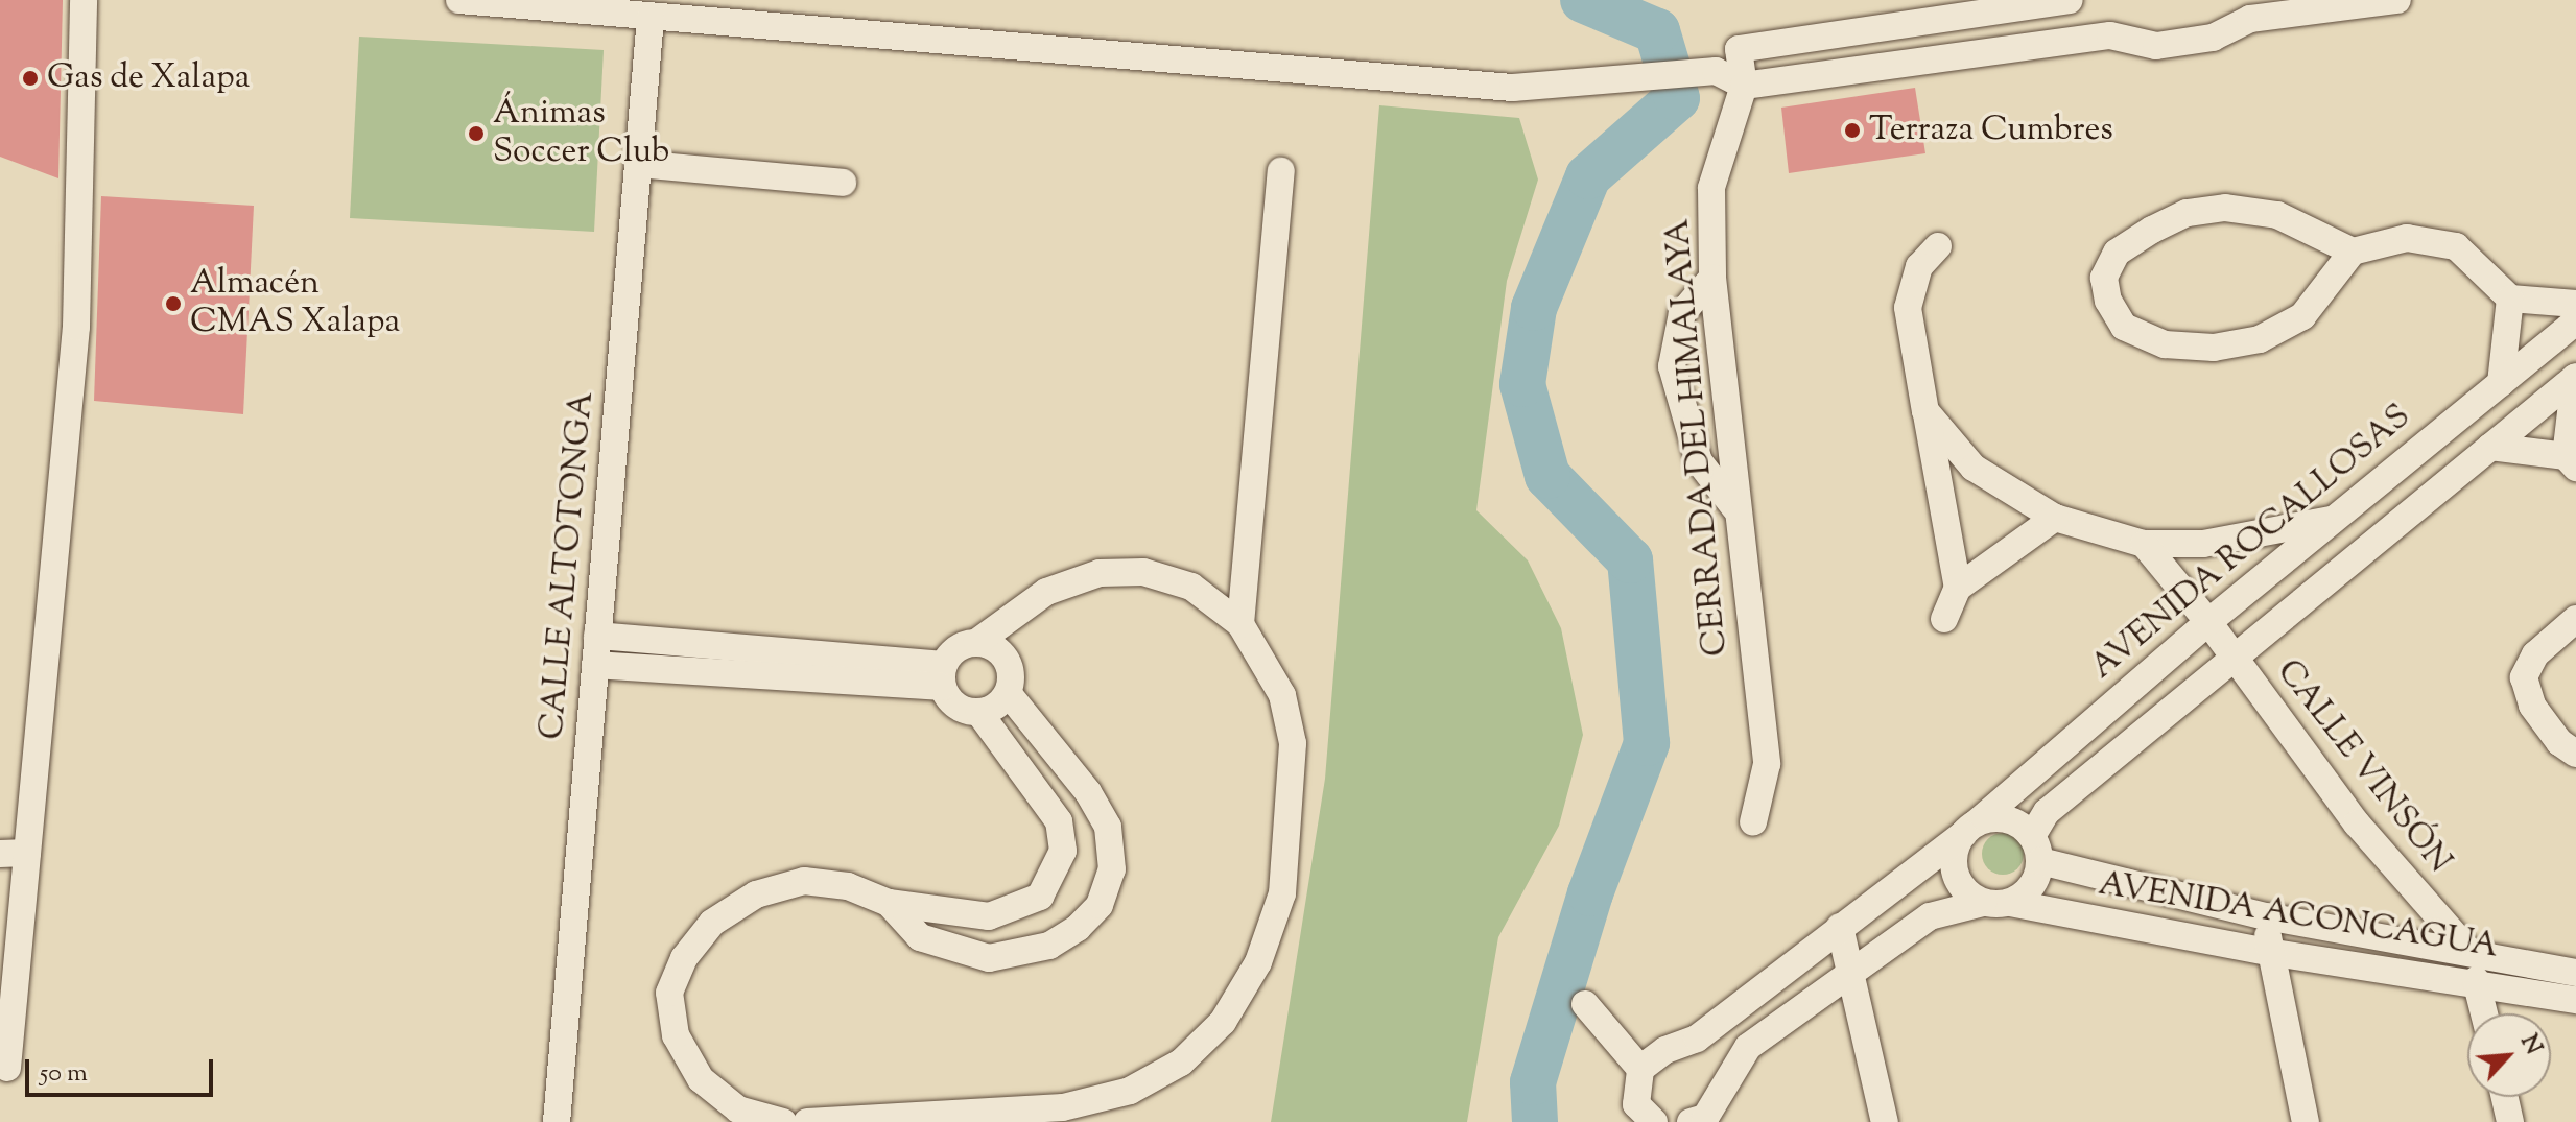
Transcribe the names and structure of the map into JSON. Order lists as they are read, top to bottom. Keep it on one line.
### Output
{"streets":{"street":["CERRADA DEL HIMALAYA","AVENIDA ROCALLOSAS","CALLE ALTOTONGA","CALLE VINSÓN","AVENIDA ACONCAGUA"]},"crossings":[["AVENIDA ROCALLOSAS","CALLE VINSÓN"],["AVENIDA ROCALLOSAS","AVENIDA ACONCAGUA"],["CALLE VINSÓN","AVENIDA ACONCAGUA"]],"places":["Gas de Xalapa","Terraza Cumbres","Ánimas Soccer Club","Almacén CMAS Xalapa"],"scale_bar":"50 m","north":"top right"}
